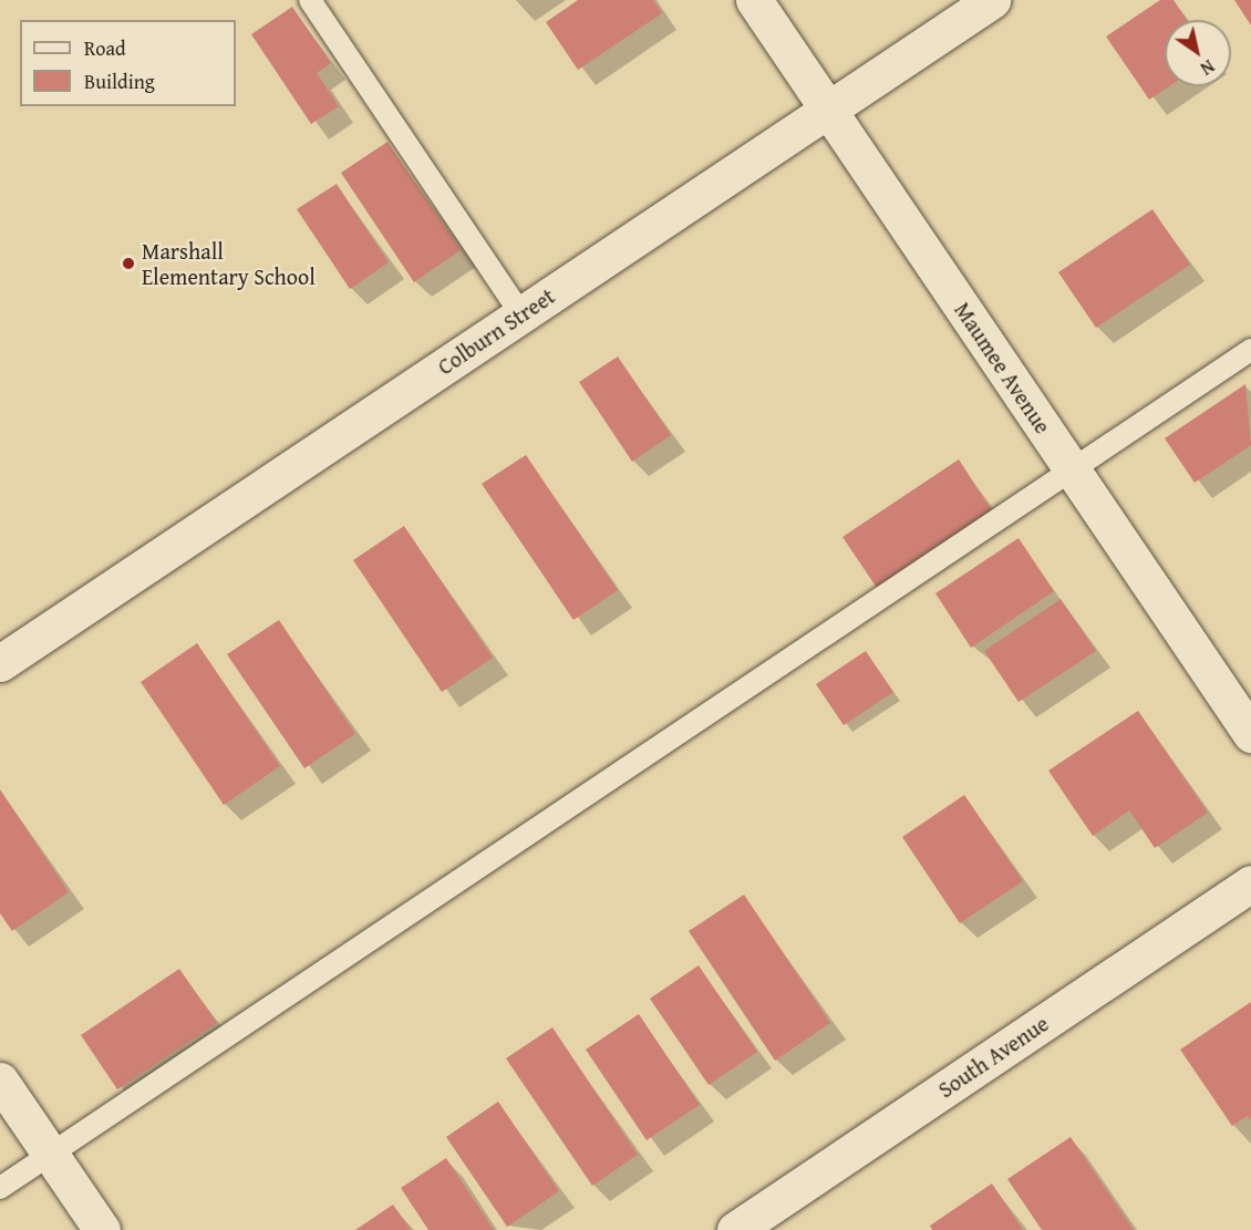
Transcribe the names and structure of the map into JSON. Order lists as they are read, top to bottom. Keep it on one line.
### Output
{"streets":{"street":["Colburn Street","Maumee Avenue","South Avenue"]},"crossings":[["Colburn Street","Maumee Avenue"]],"places":["Marshall Elementary School"],"legend":["Road","Building"],"north":"bottom right"}
